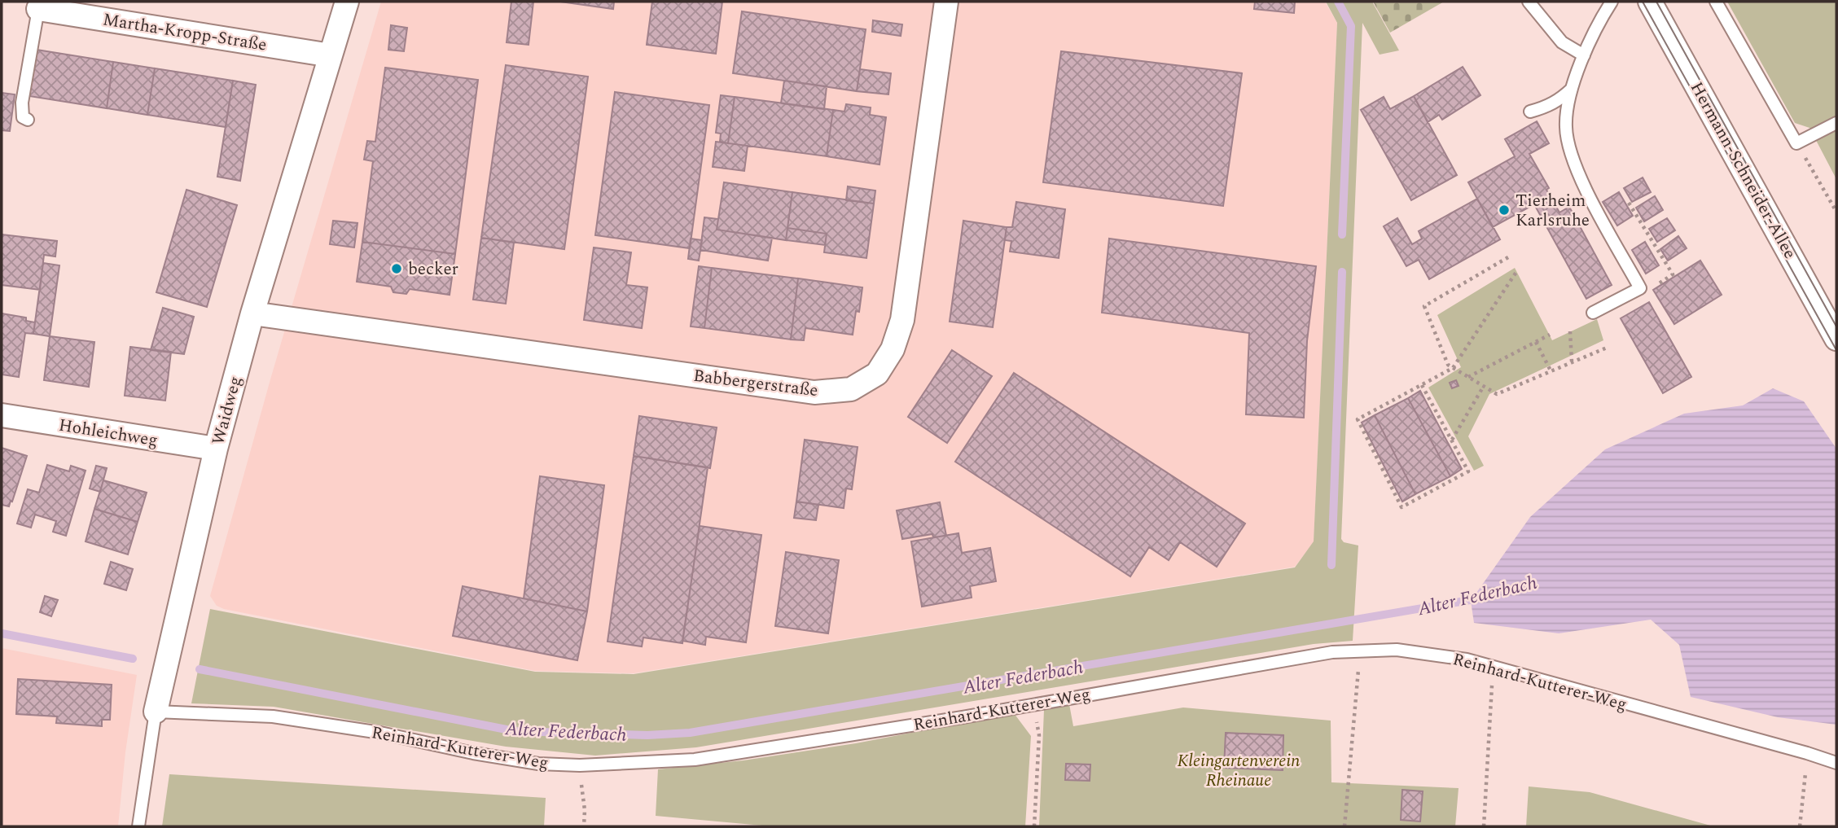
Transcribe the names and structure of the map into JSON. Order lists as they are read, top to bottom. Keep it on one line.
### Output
{"streets":{"street":["Martha-Kropp-Straße","Hermann-Schneider-Allee","Babbergerstraße","Waidweg","Hohleichweg"],"lane":["Reinhard-Kutterer-Weg"]},"crossings":[["Martha-Kropp-Straße","Waidweg"],["Babbergerstraße","Waidweg"],["Waidweg","Hohleichweg"],["Waidweg","Reinhard-Kutterer-Weg"]],"water":["Alter Federbach"],"parks":["Kleingartenverein Rheinaue"],"places":["Tierheim Karlsruhe","becker"]}
